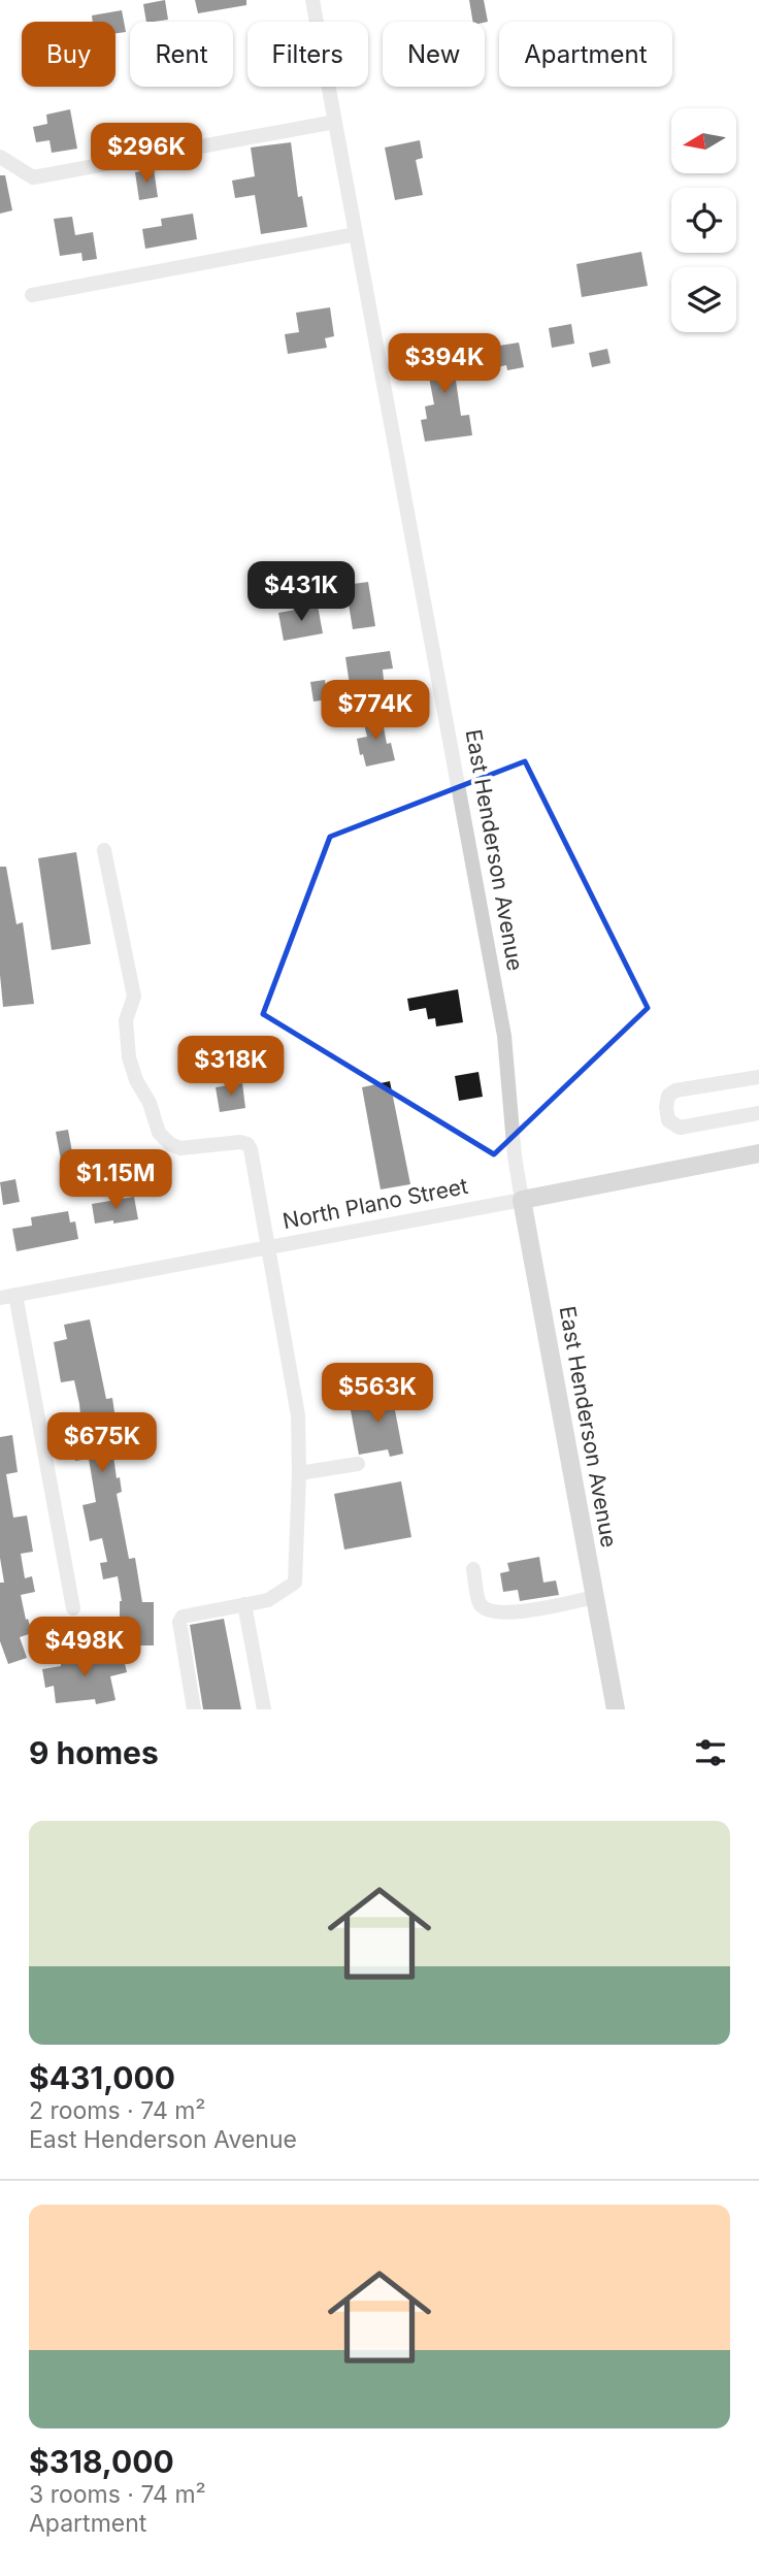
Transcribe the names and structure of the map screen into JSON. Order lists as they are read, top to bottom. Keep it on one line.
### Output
{"streets":{"main road":["East Henderson Avenue","North Plano Street"]},"crossings":[["East Henderson Avenue","North Plano Street"]],"north":"left","page":{"chip":["Buy","Rent","Filters","New","Apartment"],"price":["$296K","$394K","$431K","$774K","$318K","$1.15M","$563K","$675K","$498K"],"heading":"9 homes","list":[{"name":"$431,000","note":"2 rooms · 74 m² · East Henderson Avenue"},{"name":"$318,000","note":"3 rooms · 74 m² · Apartment"}]}}
